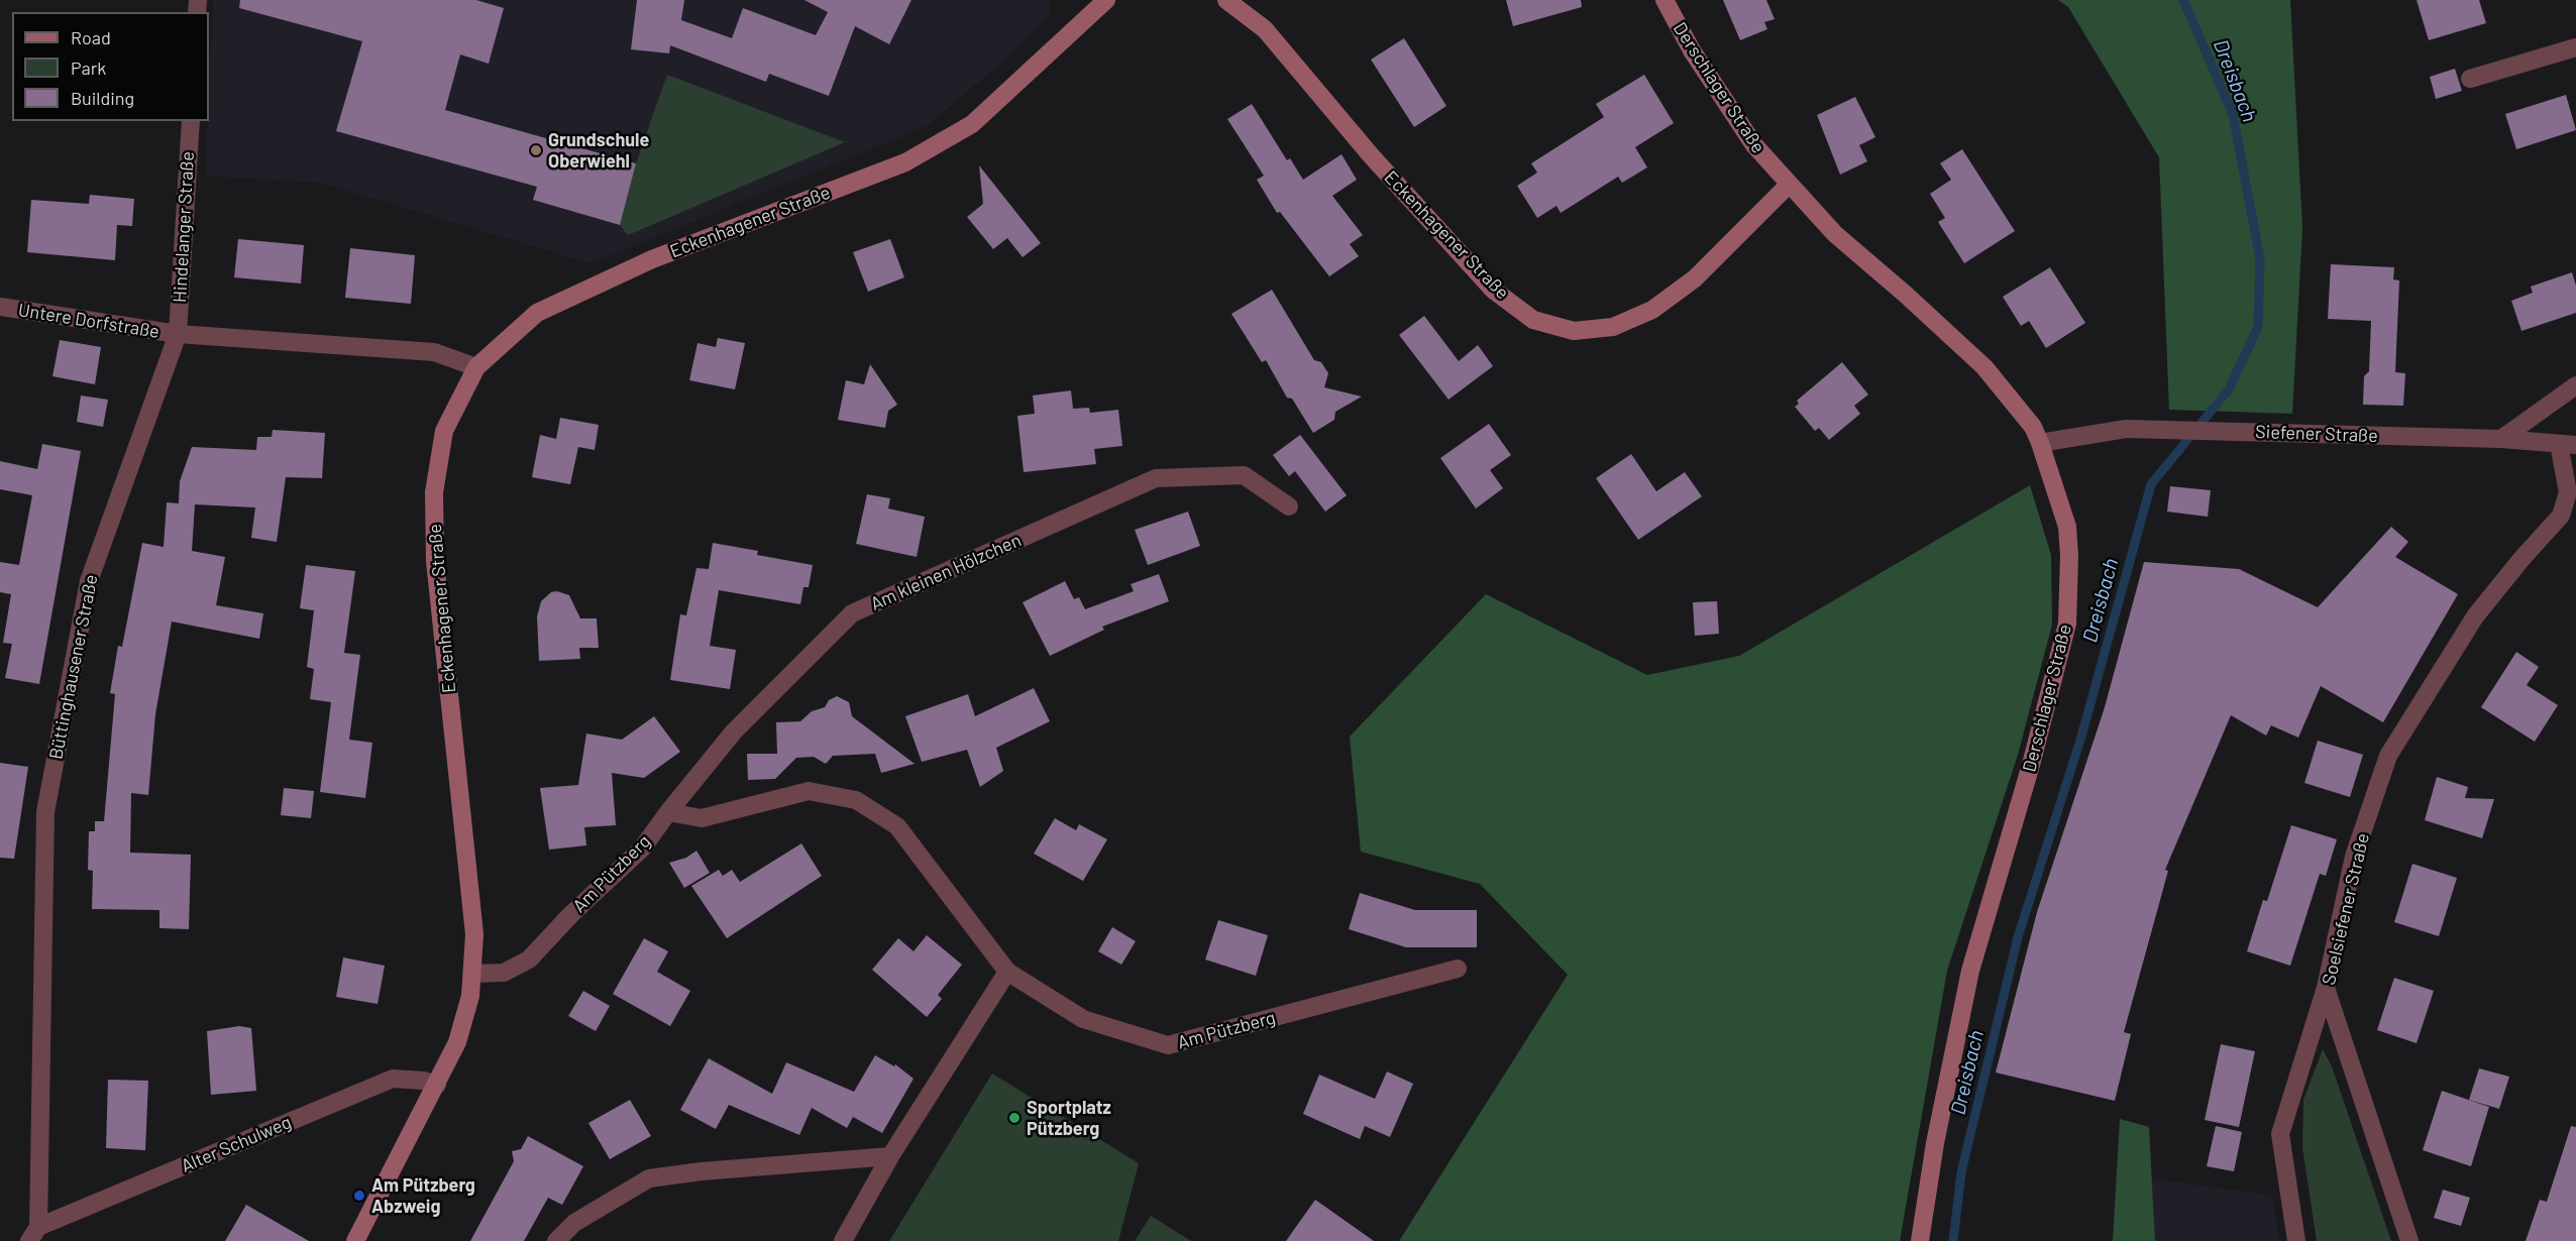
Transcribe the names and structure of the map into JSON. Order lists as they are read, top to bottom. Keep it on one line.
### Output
{"streets":{"main road":["Derschlager Straße","Eckenhagener Straße"],"street":["Hindelanger Straße","Untere Dorfstraße","Siefener Straße","Am kleinen Hölzchen","Büttinghausener Straße","Am Pützberg","Soelsiefener Straße","Alter Schulweg"]},"crossings":[["Derschlager Straße","Eckenhagener Straße"],["Derschlager Straße","Siefener Straße"],["Eckenhagener Straße","Am Pützberg"],["Eckenhagener Straße","Alter Schulweg"],["Hindelanger Straße","Untere Dorfstraße"],["Hindelanger Straße","Büttinghausener Straße"],["Untere Dorfstraße","Büttinghausener Straße"],["Siefener Straße","Soelsiefener Straße"],["Am kleinen Hölzchen","Am Pützberg"],["Büttinghausener Straße","Alter Schulweg"]],"water":["Dreisbach"],"places":["Grundschule Oberwiehl","Sportplatz Pützberg","Am Pützberg Abzweig"],"legend":["Road","Park","Building"]}
